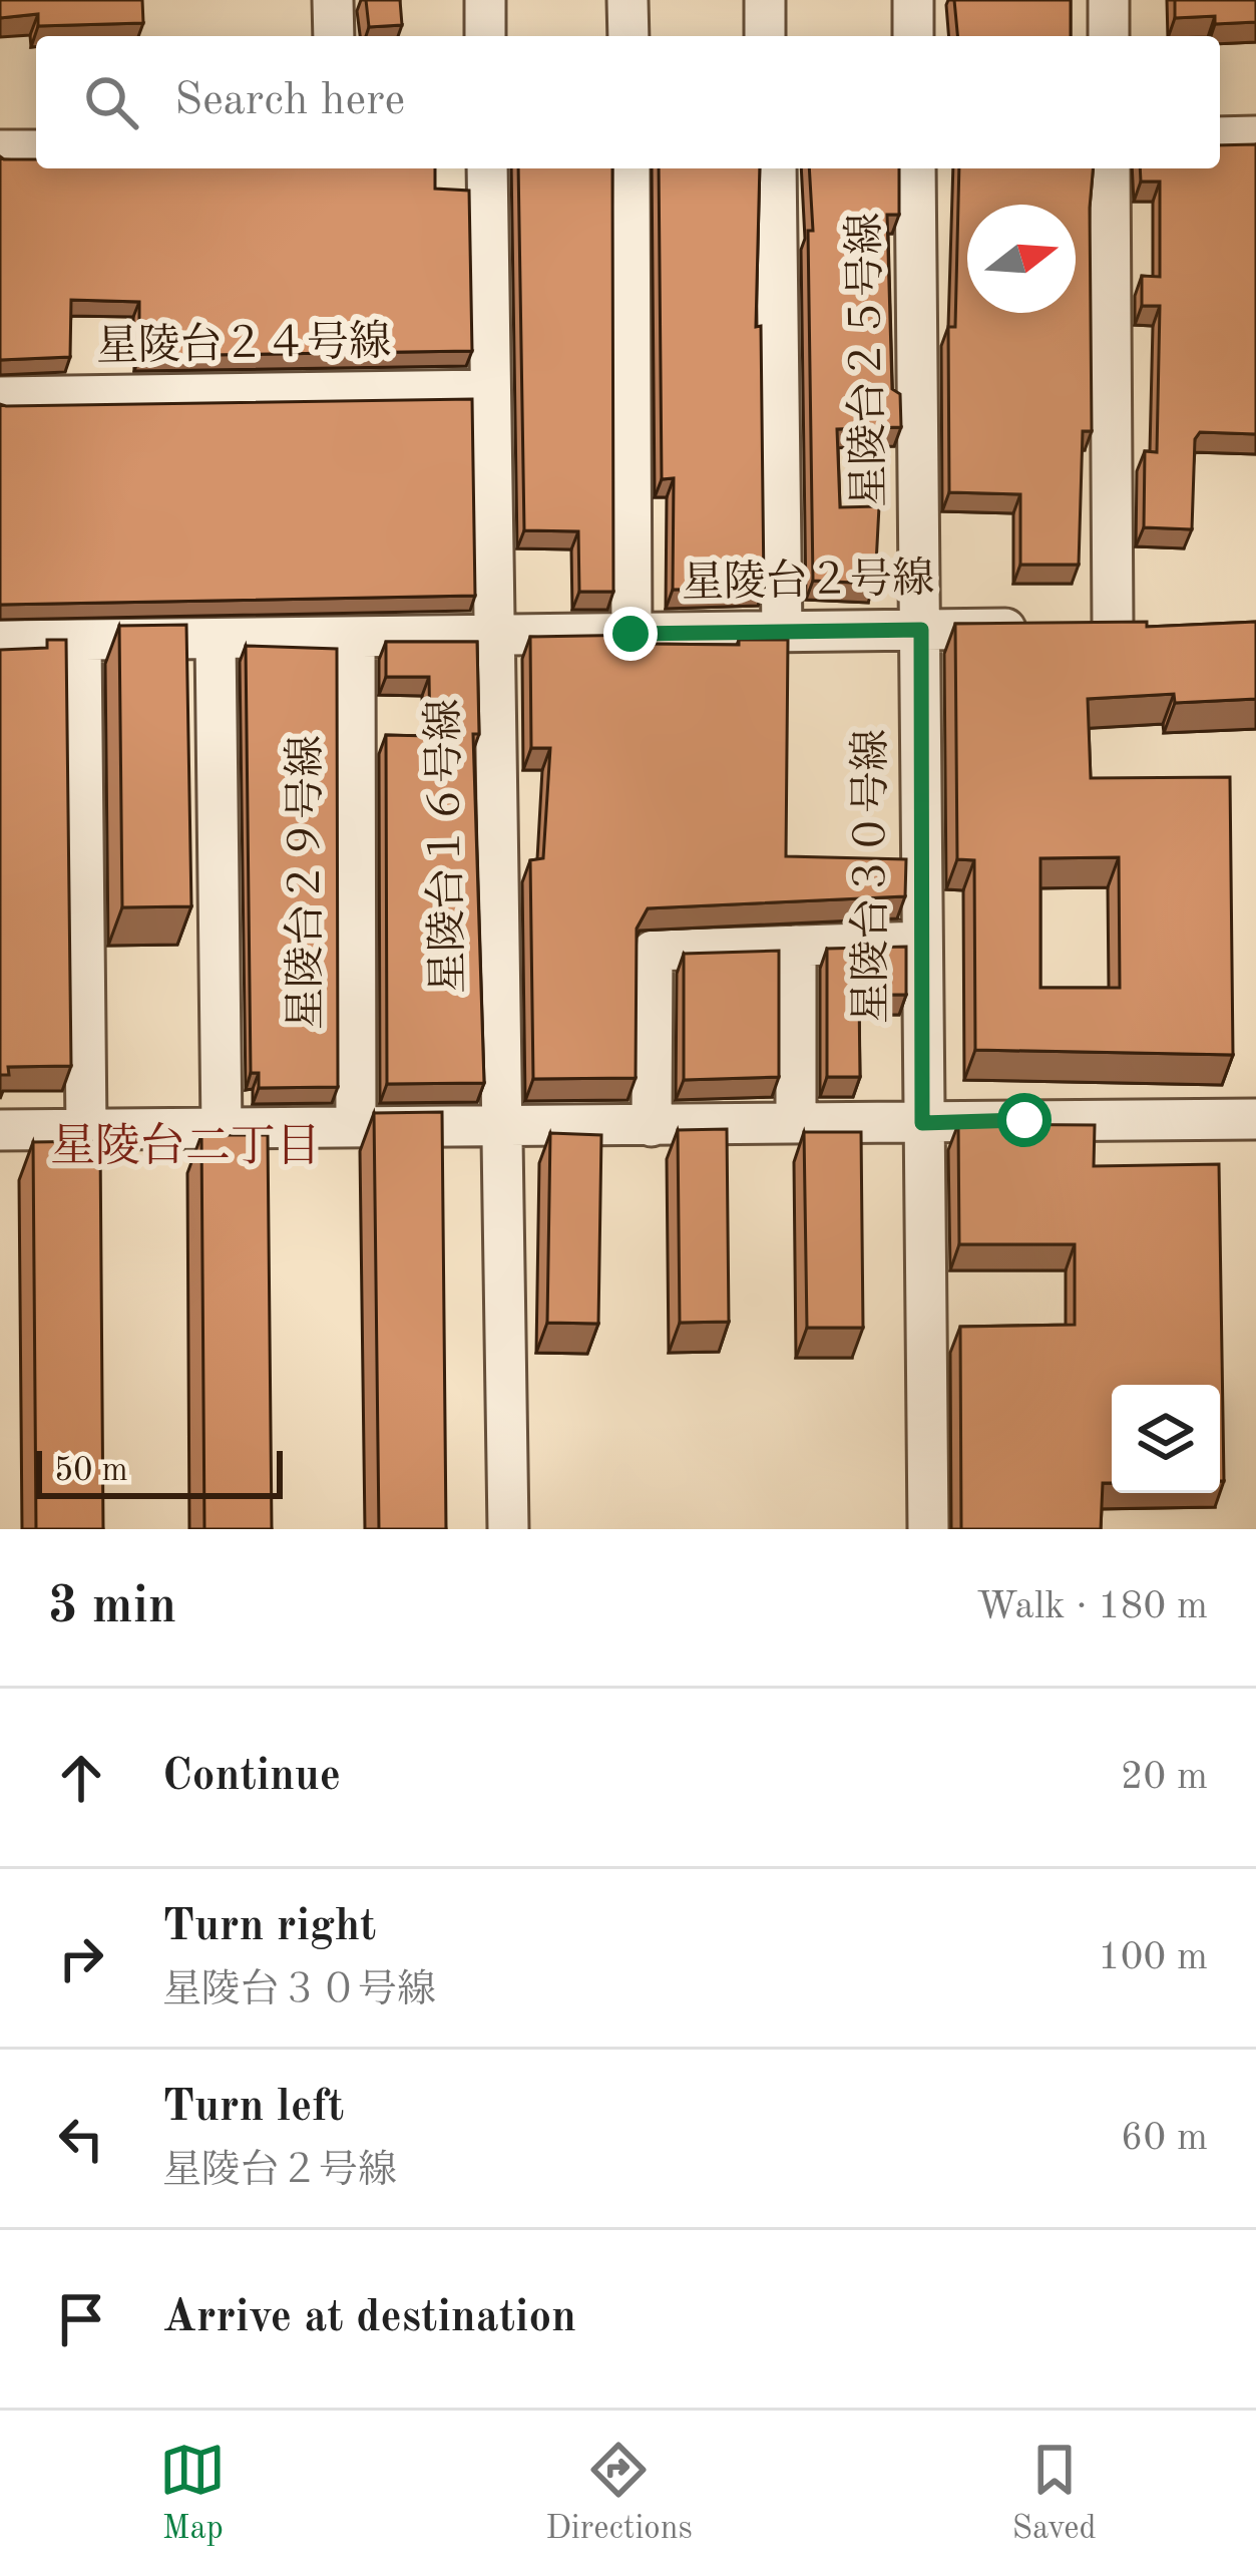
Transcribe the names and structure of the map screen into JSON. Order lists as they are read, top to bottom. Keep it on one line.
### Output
{"streets":{"street":["星陵台２４号線","星陵台２５号線","星陵台２号線","星陵台１６号線","星陵台３０号線","星陵台２９号線"]},"crossings":[["星陵台２４号線","星陵台１６号線"],["星陵台２５号線","星陵台２号線"],["星陵台２５号線","星陵台３０号線"],["星陵台２号線","星陵台１６号線"],["星陵台２号線","星陵台３０号線"],["星陵台２号線","星陵台２９号線"]],"districts":["星陵台二丁目"],"scale_bar":"50 m","north":"right","page":{"search":"Search here","scale":"50 m","heading":["3 min","Walk · 180 m"],"list":[["Continue","20 m"],["Turn right","星陵台３０号線","100 m"],["Turn left","星陵台２号線","60 m"],"Arrive at destination"],"nav":["Map","Directions","Saved"]}}
